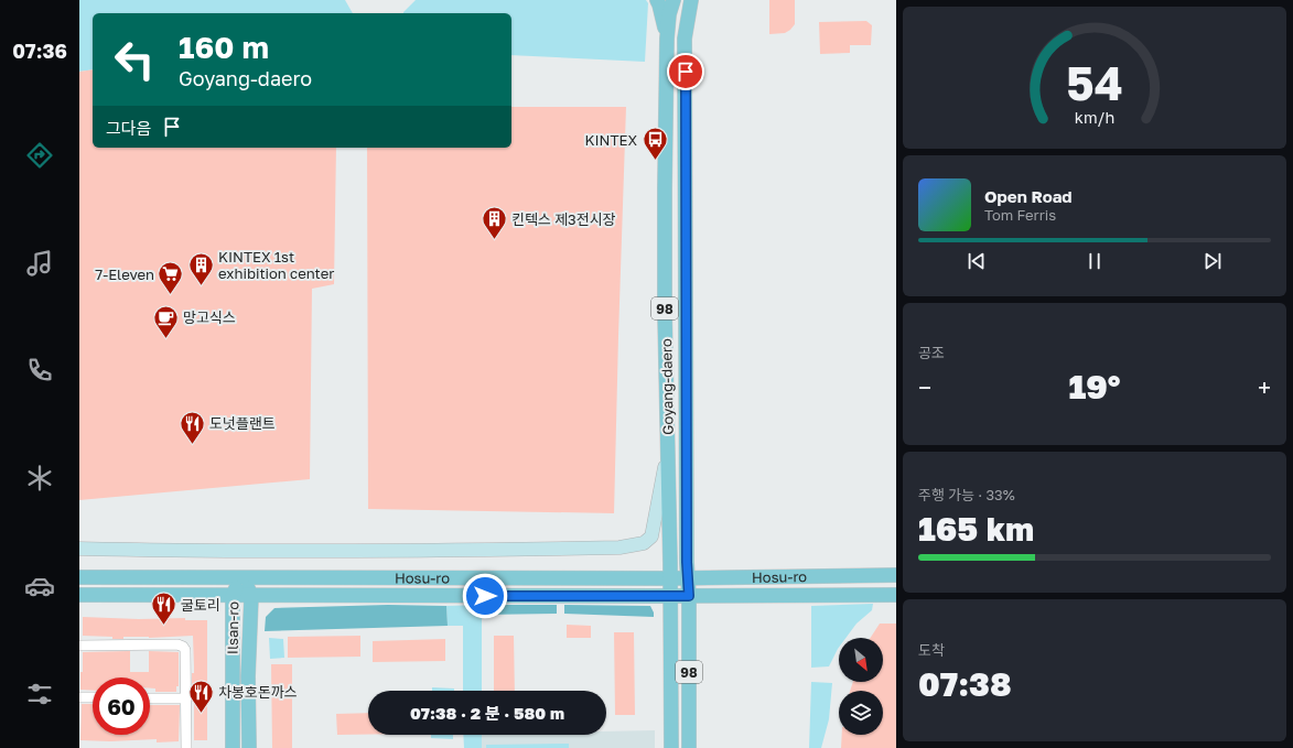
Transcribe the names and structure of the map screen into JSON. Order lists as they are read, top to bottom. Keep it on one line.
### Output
{"streets":{"main road":["98","Goyang-daero","Hosu-ro","Ilsan-ro"]},"crossings":[["Goyang-daero","Hosu-ro"],["Hosu-ro","Ilsan-ro"]],"places":{"bus stop":["KINTEX"],"building":["킨텍스 제3전시장","KINTEX 1st exhibition center"],"supermarket":["7-Eleven"],"cafe":["망고식스"],"restaurant":["도넛플랜트","굴토리","차봉호돈까스"]},"north":"bottom right","page":{"tabs":"07:36","turn":["160 m","Goyang-daero"],"then":"그다음","song":["Open Road","Tom Ferris"],"tile":["공조",["주행 가능 · 33%","165 km"],["도착","07:38"]],"heat":["−","19°","+"],"limit":"60","trip":"07:38 · 2 분 · 580 m","gauge":["54","km/h"]}}
